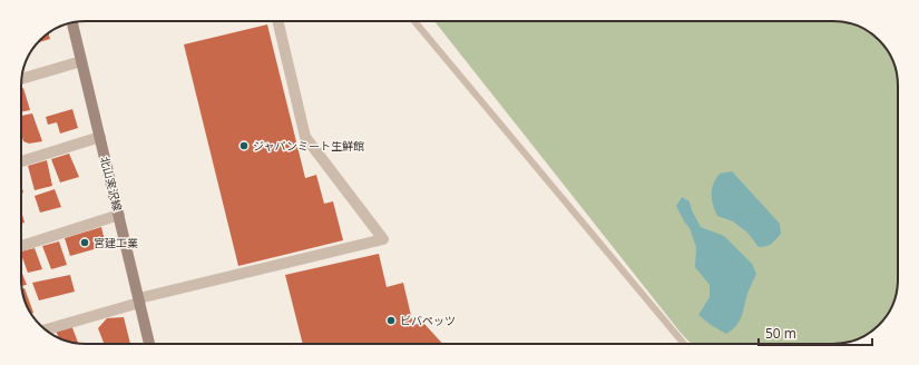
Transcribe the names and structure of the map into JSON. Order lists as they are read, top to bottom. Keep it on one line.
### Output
{"streets":{"street":["北山実沢線"]},"places":["ジャパンミート生鮮館","宮建工業","ビバペッツ"],"scale_bar":"50 m"}
